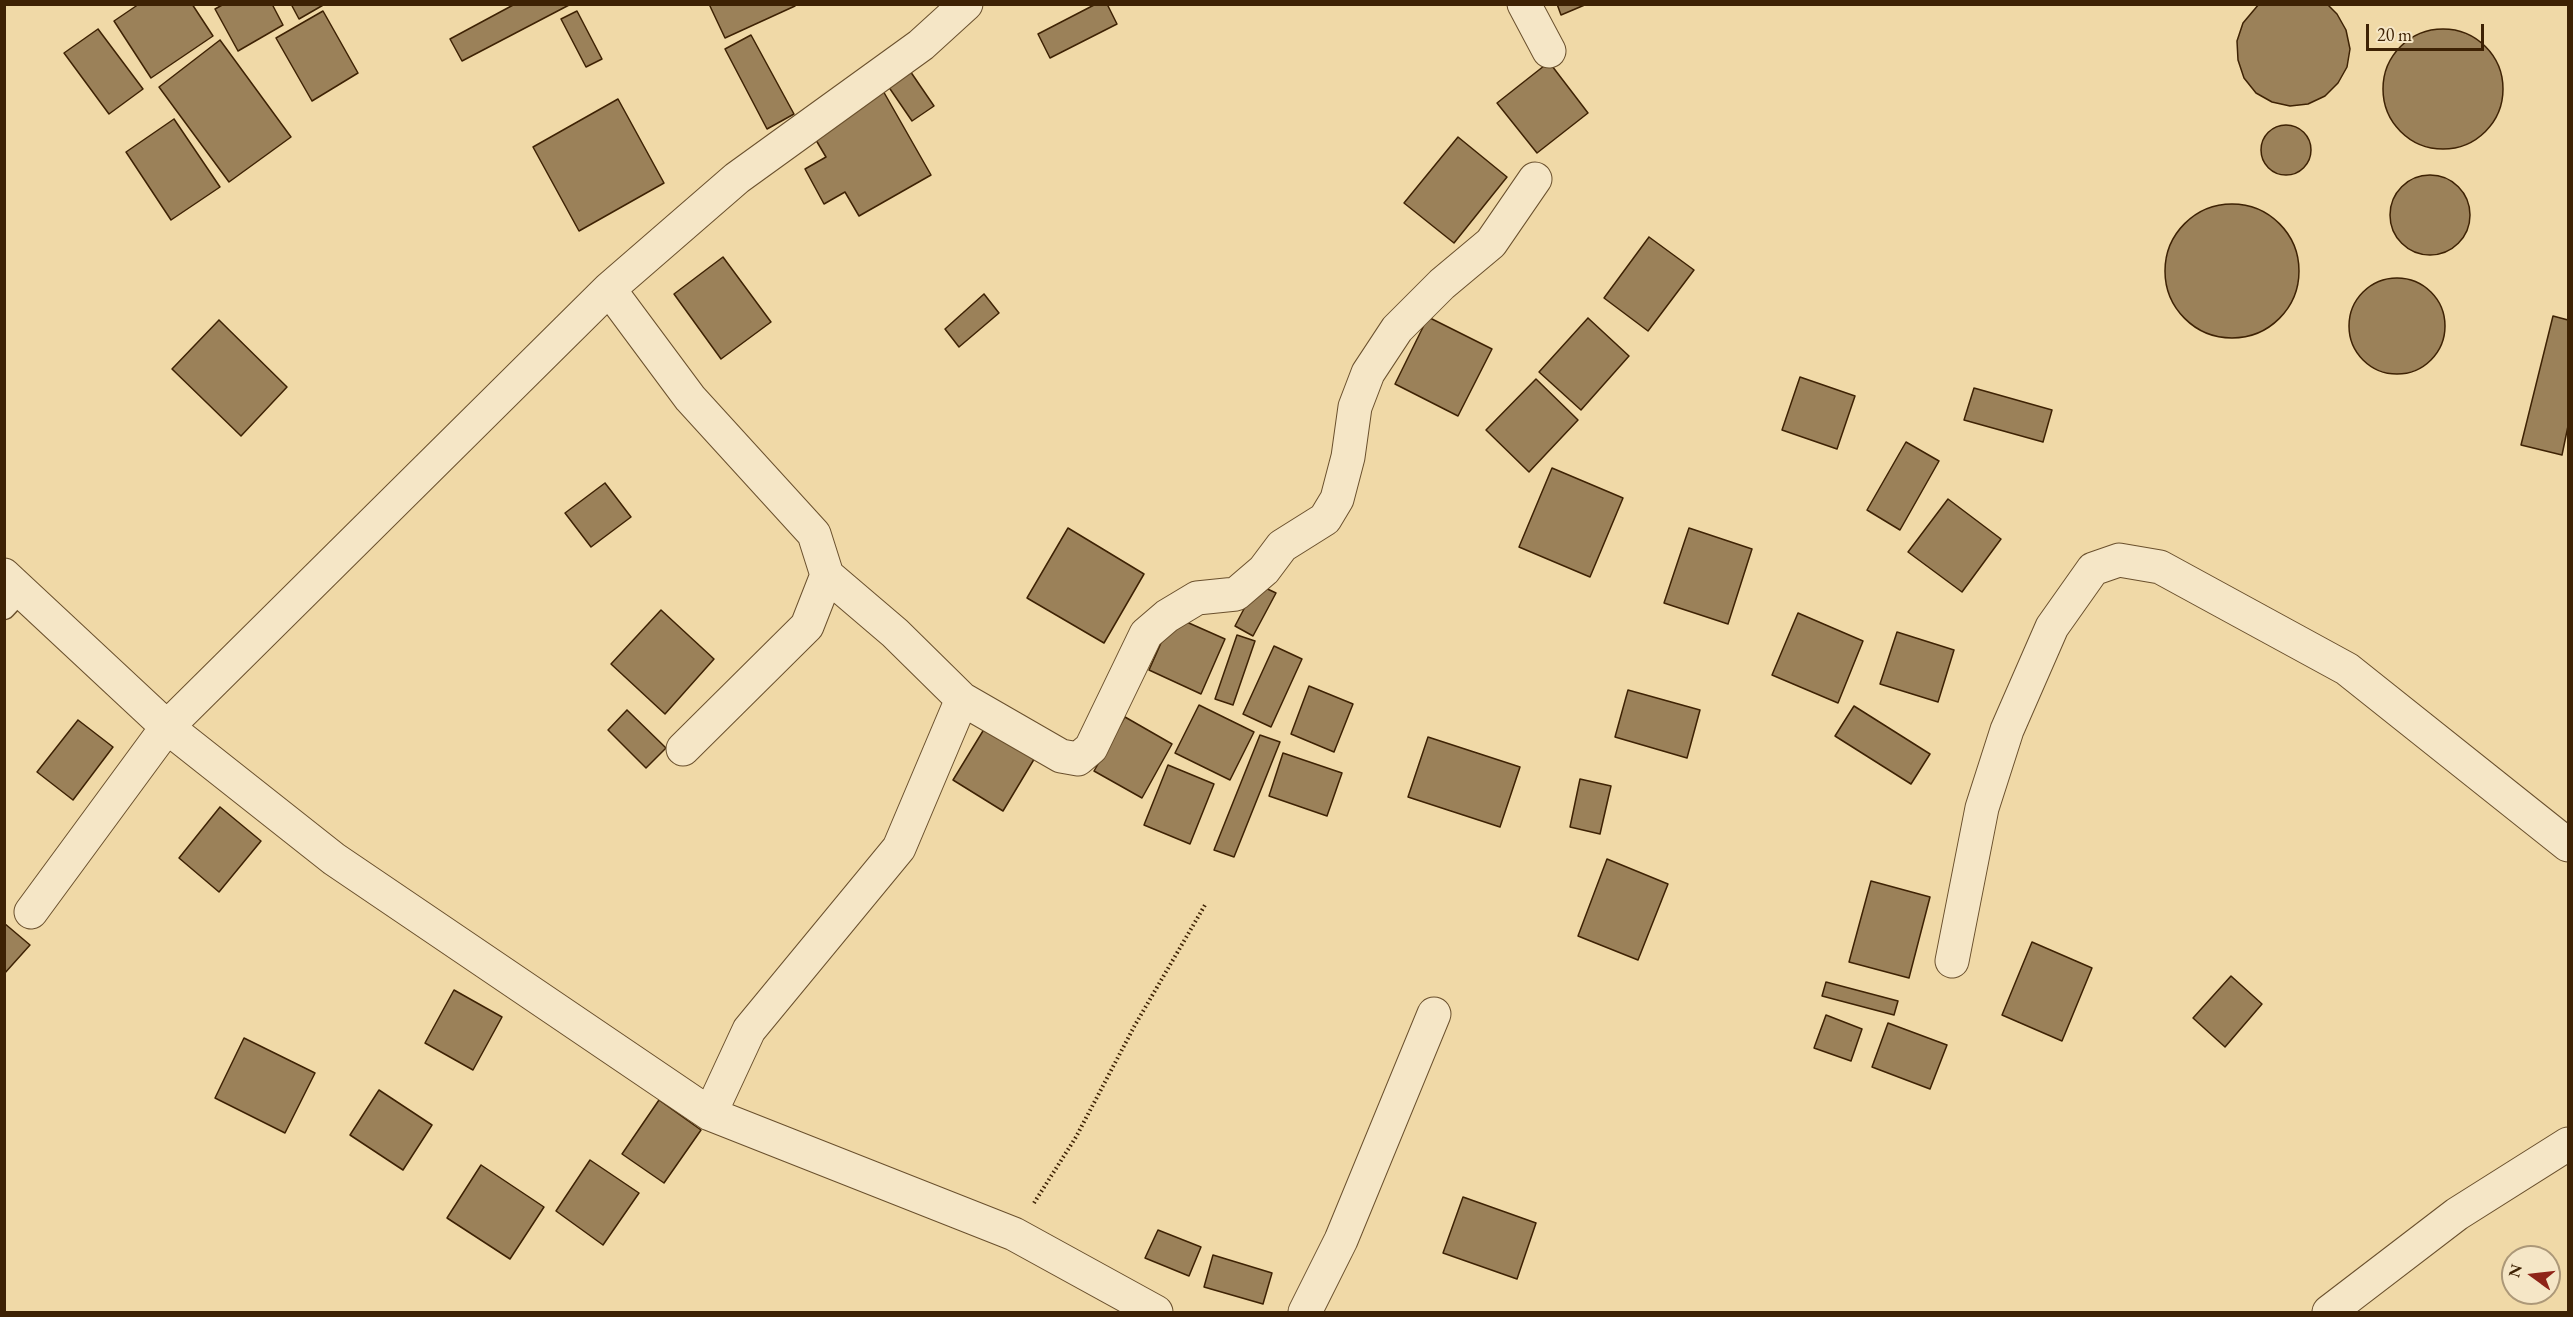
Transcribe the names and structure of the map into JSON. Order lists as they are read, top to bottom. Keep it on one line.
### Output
{"scale_bar":"20 m","north":"left"}
